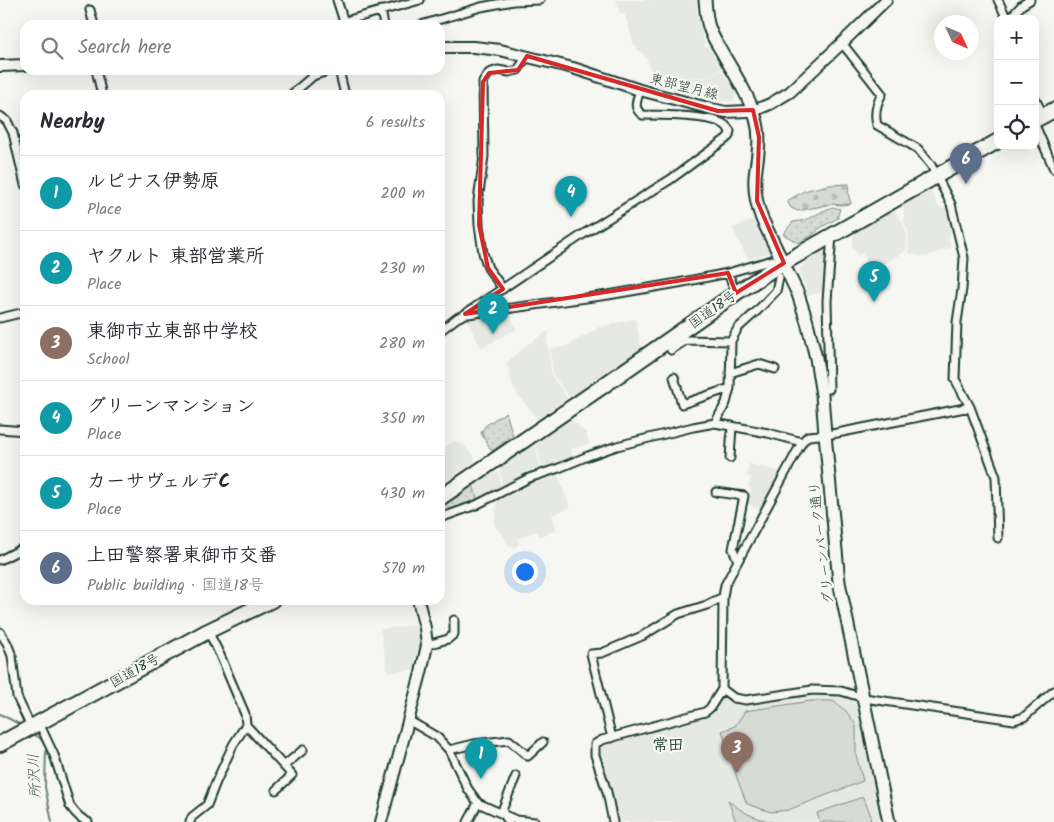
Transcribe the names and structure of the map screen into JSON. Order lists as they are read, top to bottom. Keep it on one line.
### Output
{"streets":{"highway":["国道18号"],"main road":["東部望月線","グリーンパーク通り"]},"crossings":[["東部望月線","グリーンパーク通り"],["国道18号","グリーンパーク通り"]],"districts":["常田"],"water":["所沢川"],"north":"bottom right","page":{"map_buttons":["+","−"],"search":"Search here","heading":["Nearby","6 results"],"pins":["6","4","5","2","3","1"],"list":[{"mark":"1","name":"ルピナス伊勢原","note":"Place","value":"200 m"},{"mark":"2","name":"ヤクルト 東部営業所","note":"Place","value":"230 m"},{"mark":"3","name":"東御市立東部中学校","note":"School","value":"280 m"},{"mark":"4","name":"グリーンマンション","note":"Place","value":"350 m"},{"mark":"5","name":"カーサヴェルデC","note":"Place","value":"430 m"},{"mark":"6","name":"上田警察署東御市交番","note":"Public building · 国道18号","value":"570 m"}]}}
